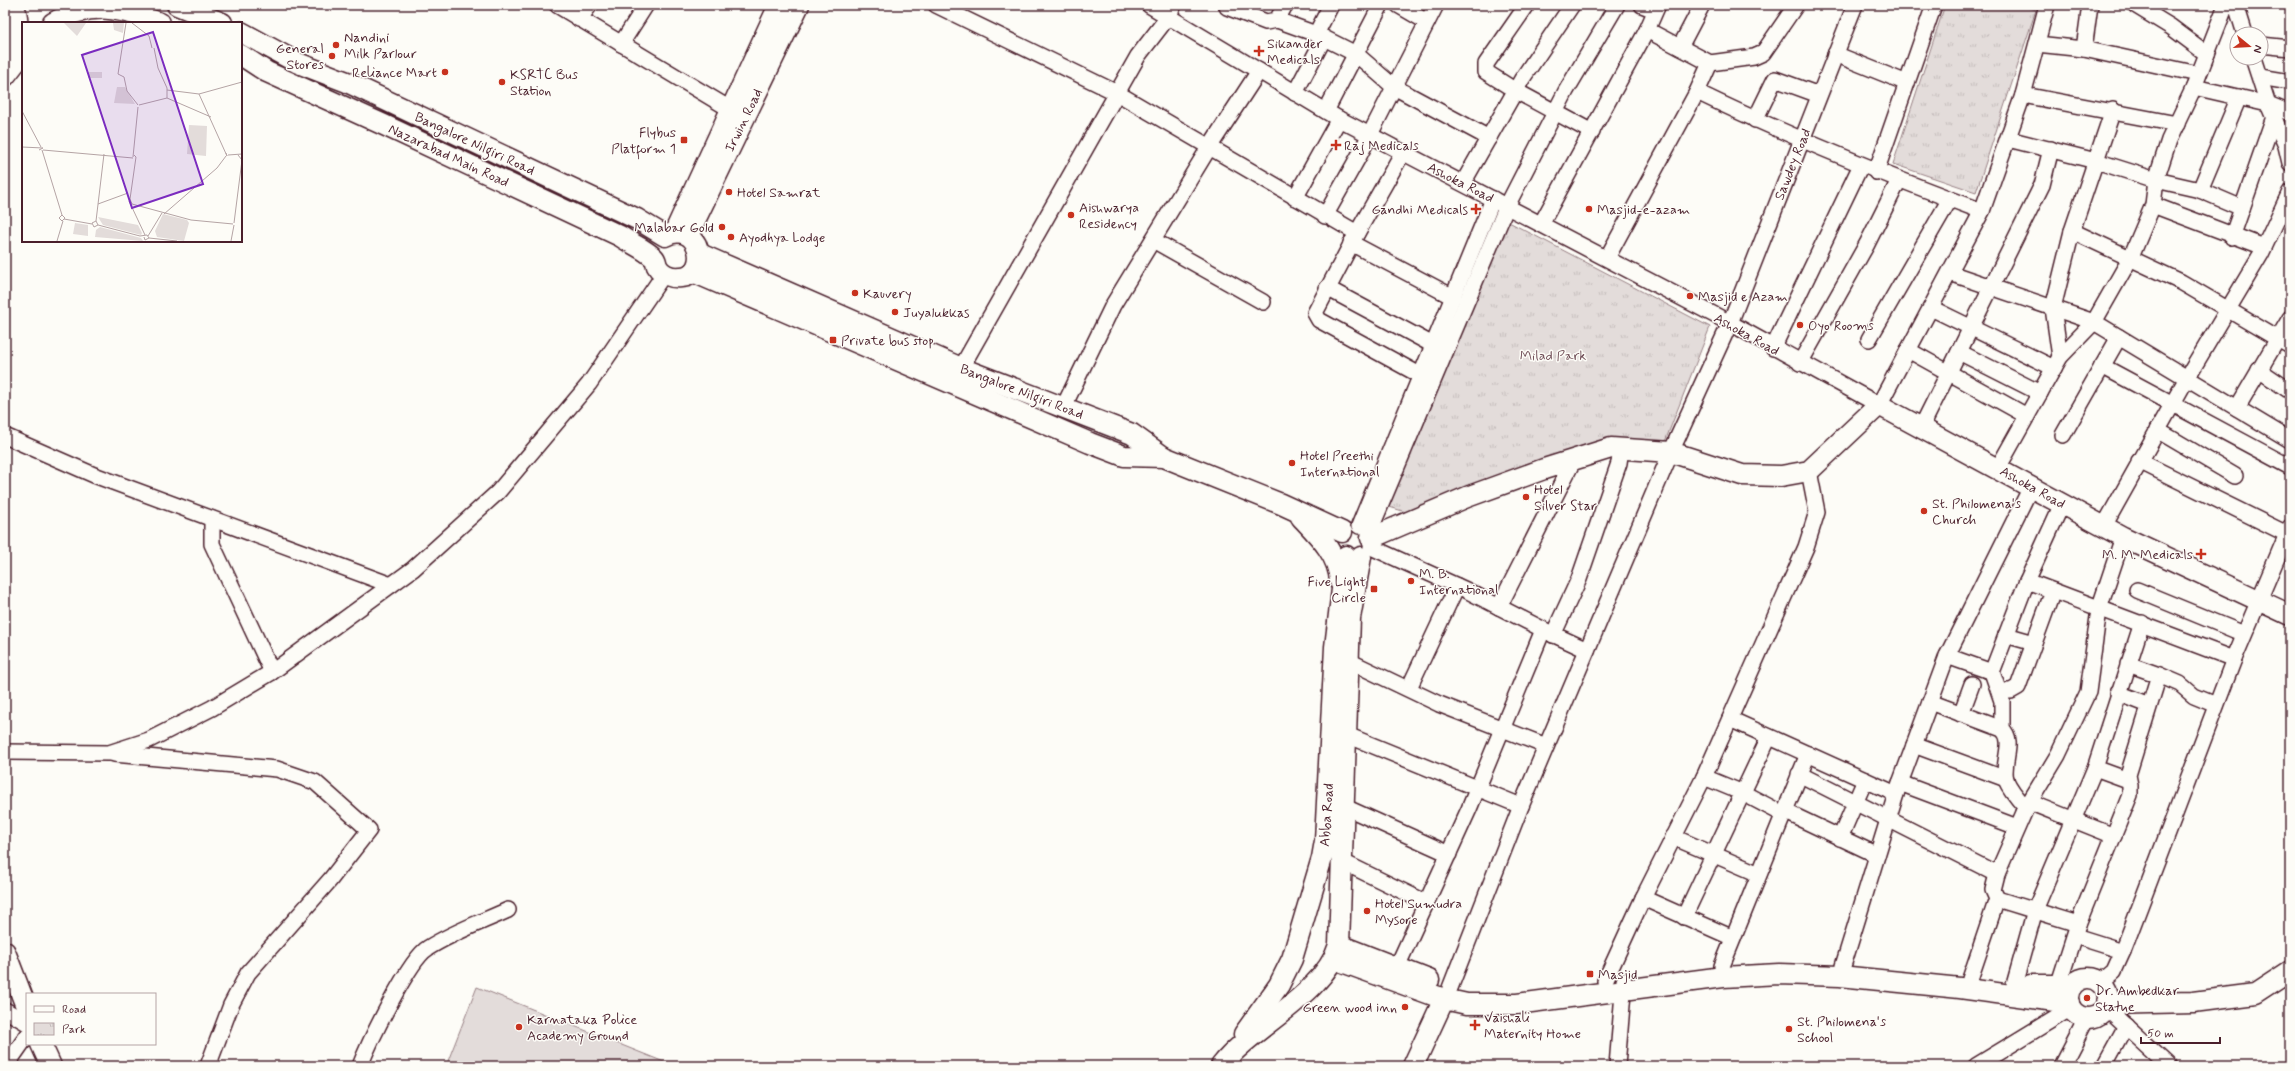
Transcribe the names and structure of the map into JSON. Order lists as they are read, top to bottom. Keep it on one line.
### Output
{"streets":{"main road":["Irwin Road","Bangalore Nilgiri Road","Nazarabad Main Road","Ashoka Road","Abba Road"],"street":["Sawdey Road"]},"crossings":[["Irwin Road","Bangalore Nilgiri Road"],["Bangalore Nilgiri Road","Abba Road"],["Sawdey Road","Ashoka Road"]],"parks":["Milad Park"],"places":{"other":["Nandini Milk Parlour","General Stores","Reliance Mart","KSRTC Bus Station","Hotel Samrat","Masjid-e-azam","Aishwarya Residency","Malabar Gold","Ayodhya Lodge","Kauvery","Masjid e Azam","Juyalukkas","Oyo Rooms","Hotel Preethi International","Hotel Silver Star","St. Philomena's Church","M. B. International","Hotel Sumudra Mysore","Dr. Ambedkar Statue","Green wood inn","Karnataka Police Academy Ground","St. Philomena's School"],"health":["Sikander Medicals","Raj Medicals","Gandhi Medicals","M. M. Medicals","Vaishali Maternity Home"],"transit":["Flybus Platform 1","Private bus stop","Five Light Circle","Masjid"]},"legend":["Road","Park"],"scale_bar":"50 m","north":"right"}
